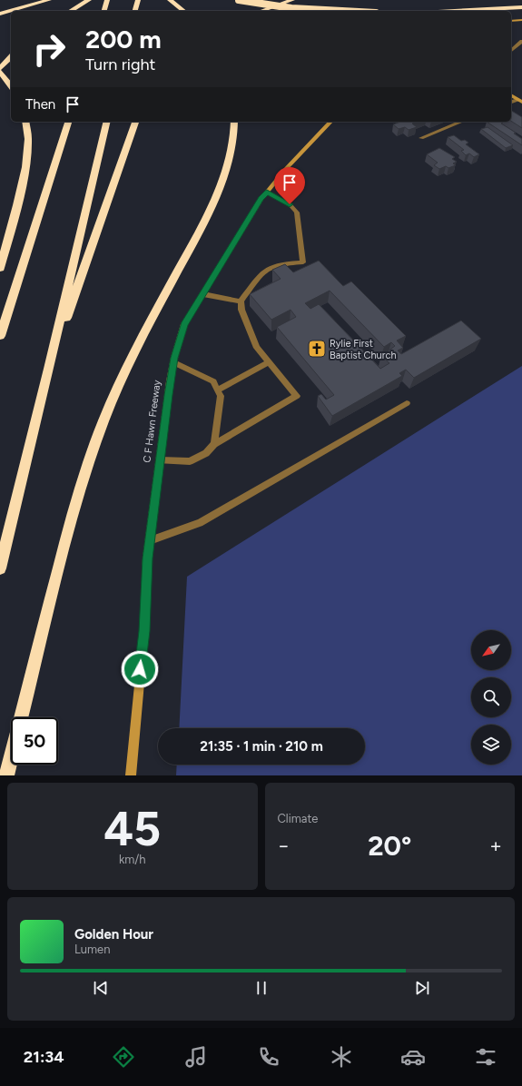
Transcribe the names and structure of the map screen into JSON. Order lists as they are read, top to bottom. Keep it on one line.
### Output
{"streets":{"main road":["C F Hawn Freeway"]},"places":{"church":["Rylie First Baptist Church"]},"north":"bottom left","page":{"turn":["200 m","Turn right"],"then":"Then","limit":"50","trip":"21:35 · 1 min · 210 m","tile":[["45","km/h"],"Climate"],"heat":["−","20°","+"],"song":["Golden Hour","Lumen"],"tabs":"21:34"}}
